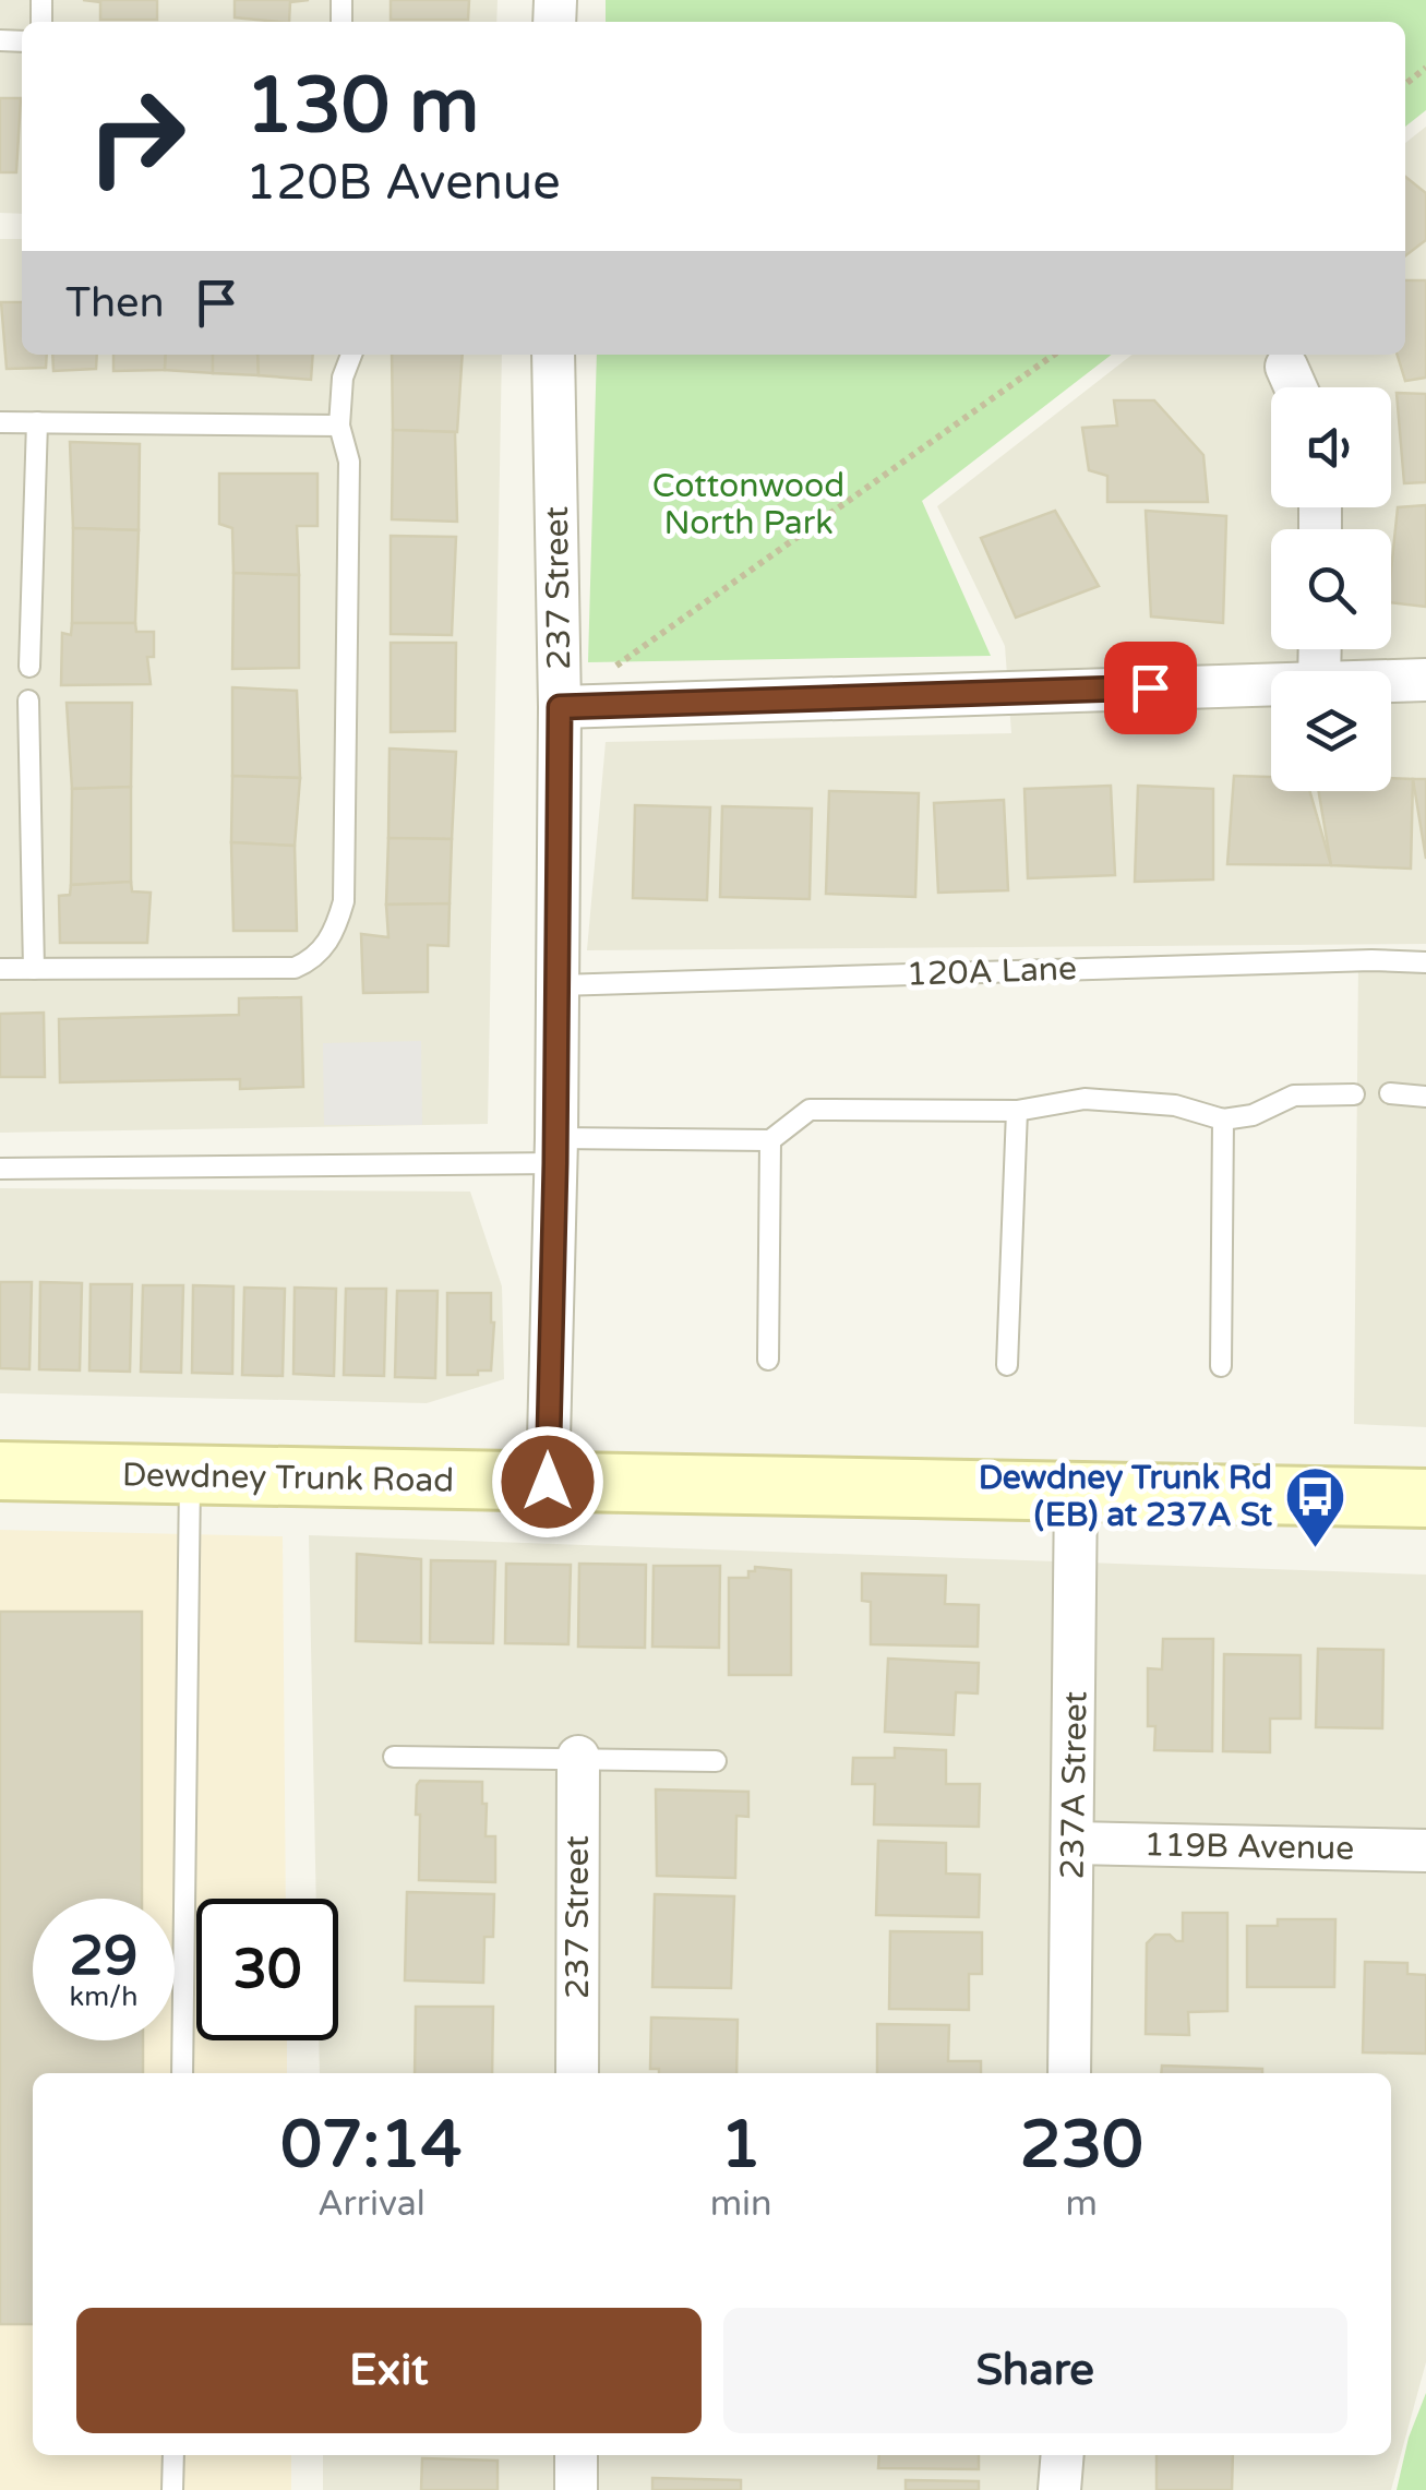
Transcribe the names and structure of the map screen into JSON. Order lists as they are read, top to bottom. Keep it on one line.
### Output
{"streets":{"main road":["Dewdney Trunk Road"],"street":["237 Street","237A Street","119B Avenue"],"lane":["120A Lane"]},"crossings":[["237 Street","120A Lane"],["237 Street","Dewdney Trunk Road"],["Dewdney Trunk Road","237A Street"],["237A Street","119B Avenue"]],"parks":["Cottonwood North Park"],"places":{"bus stop":["Dewdney Trunk Rd (EB) at 237A St"]},"page":{"turn":["130 m","120B Avenue"],"then":"Then","speed":"29 km/h","limit":"30","eta":["07:14","Arrival","1","min","230","m"],"buttons":["Exit","Share"]}}
